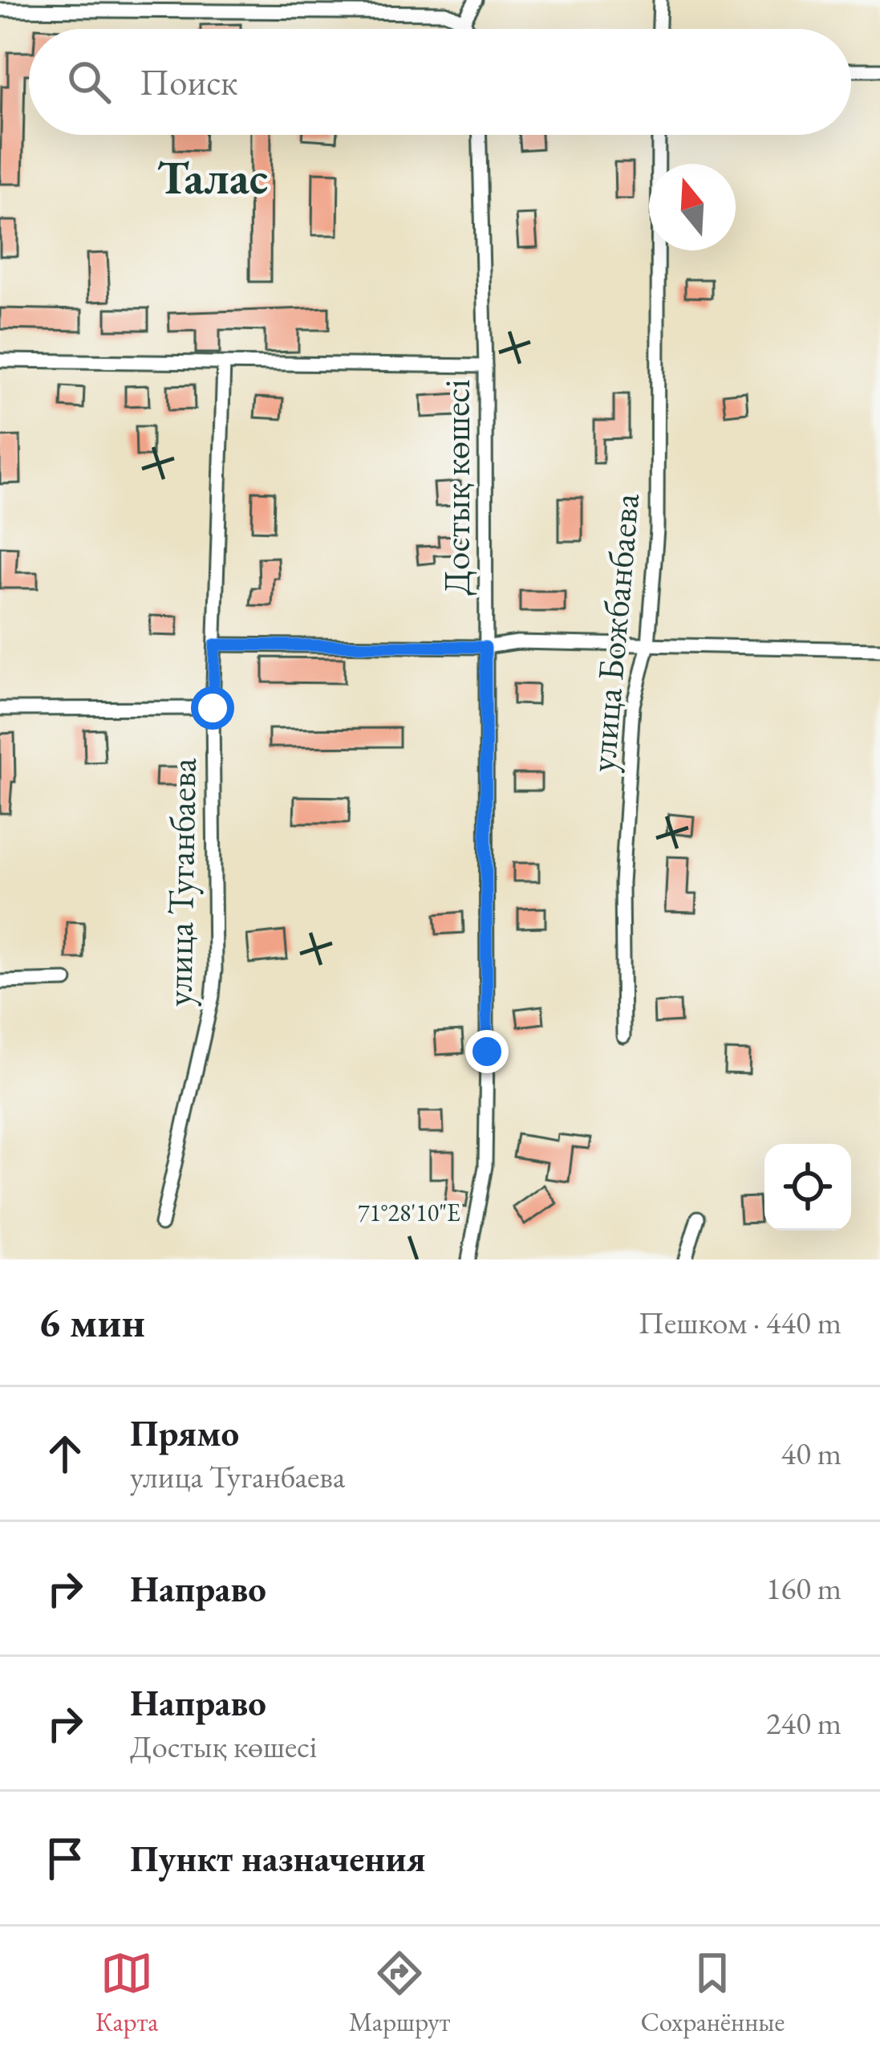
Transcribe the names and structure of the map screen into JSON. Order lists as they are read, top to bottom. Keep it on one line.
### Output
{"streets":{"street":["Достық көшесі","улица Божбанбаева","улица Туганбаева"]},"districts":["Талас"],"north":"top","page":{"search":"Поиск","heading":["6 мин","Пешком · 440 m"],"list":[["Прямо","улица Туганбаева","40 m"],["Направо","160 m"],["Направо","Достық көшесі","240 m"],"Пункт назначения"],"nav":["Карта","Маршрут","Сохранённые"]},"coordinates":["71°28'10\"E"]}
